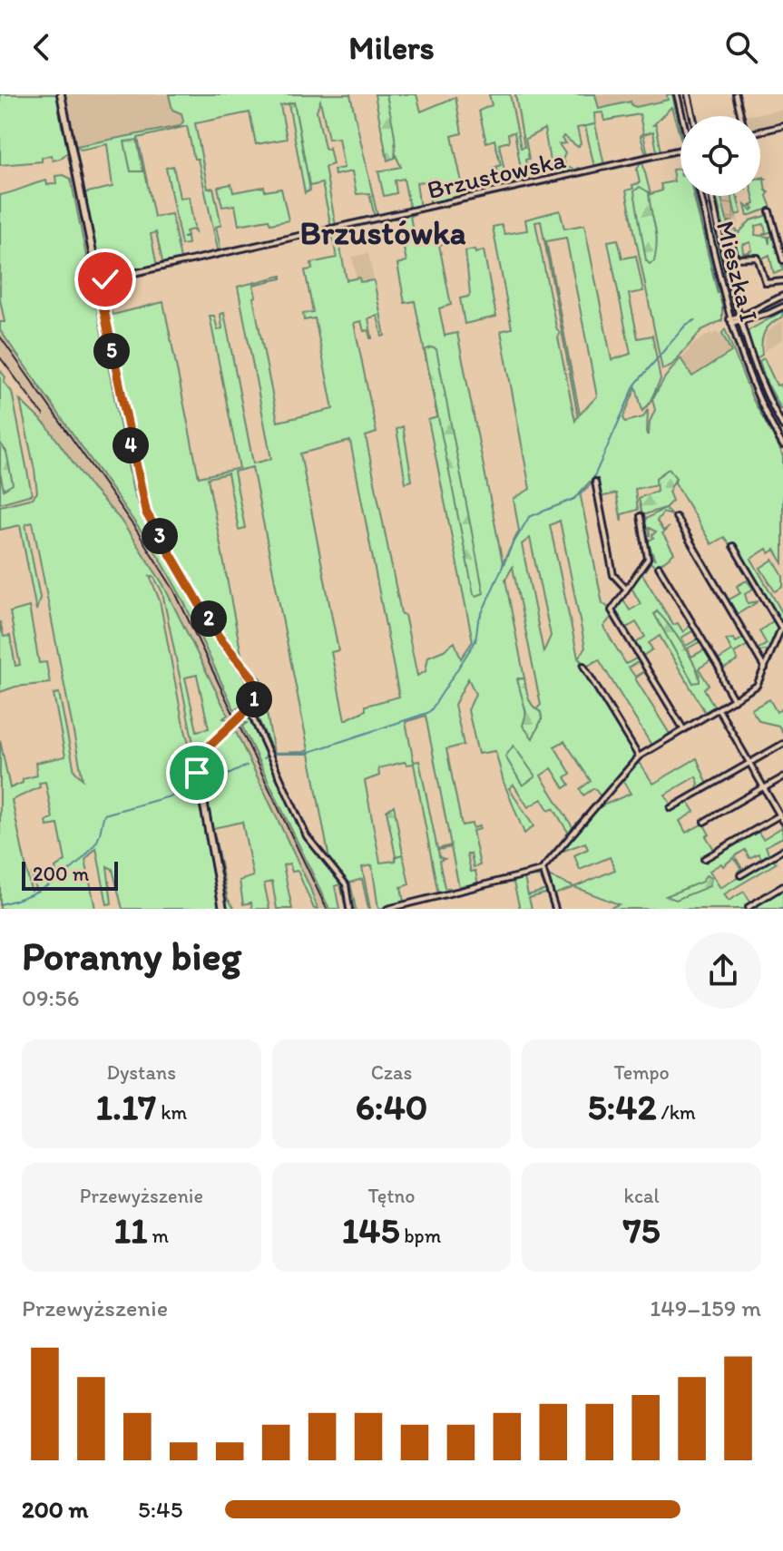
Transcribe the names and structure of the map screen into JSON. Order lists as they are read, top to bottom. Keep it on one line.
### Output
{"streets":{"street":["Brzustowska","Mieszka I"]},"districts":["Brzustówka"],"scale_bar":"200 m","page":{"header":"Milers","pins":["5","4","3","2","1"],"scale":"200 m","heading":["Poranny bieg","09:56"],"stats":[["Dystans","1.17 km"],["Czas","6:40"],["Tempo","5:42 /km"],["Przewyższenie","11 m"],["Tętno","145 bpm"],["kcal","75"]],"chart":["Przewyższenie","149–159 m"],"list":[{"name":"200 m","note":"5:45"}]}}
